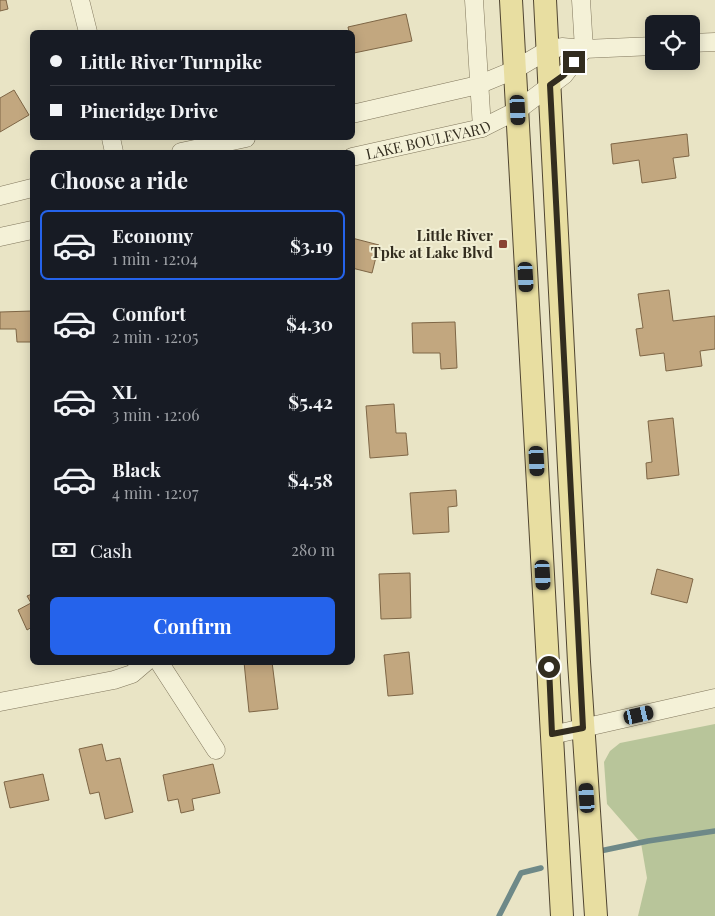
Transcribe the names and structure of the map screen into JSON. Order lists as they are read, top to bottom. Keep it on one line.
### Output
{"streets":{"street":["LAKE BOULEVARD"]},"places":{"transit":["Little River Tpke at Lake Blvd"]},"page":{"banner":["Little River Turnpike","Pineridge Drive"],"heading":"Choose a ride","list":[{"name":"Economy","note":"1 min · 12:04","value":"$3.19"},{"name":"Comfort","note":"2 min · 12:05","value":"$4.30"},{"name":"XL","note":"3 min · 12:06","value":"$5.42"},{"name":"Black","note":"4 min · 12:07","value":"$4.58"}],"pay":["Cash","280 m"],"buttons":"Confirm"}}
